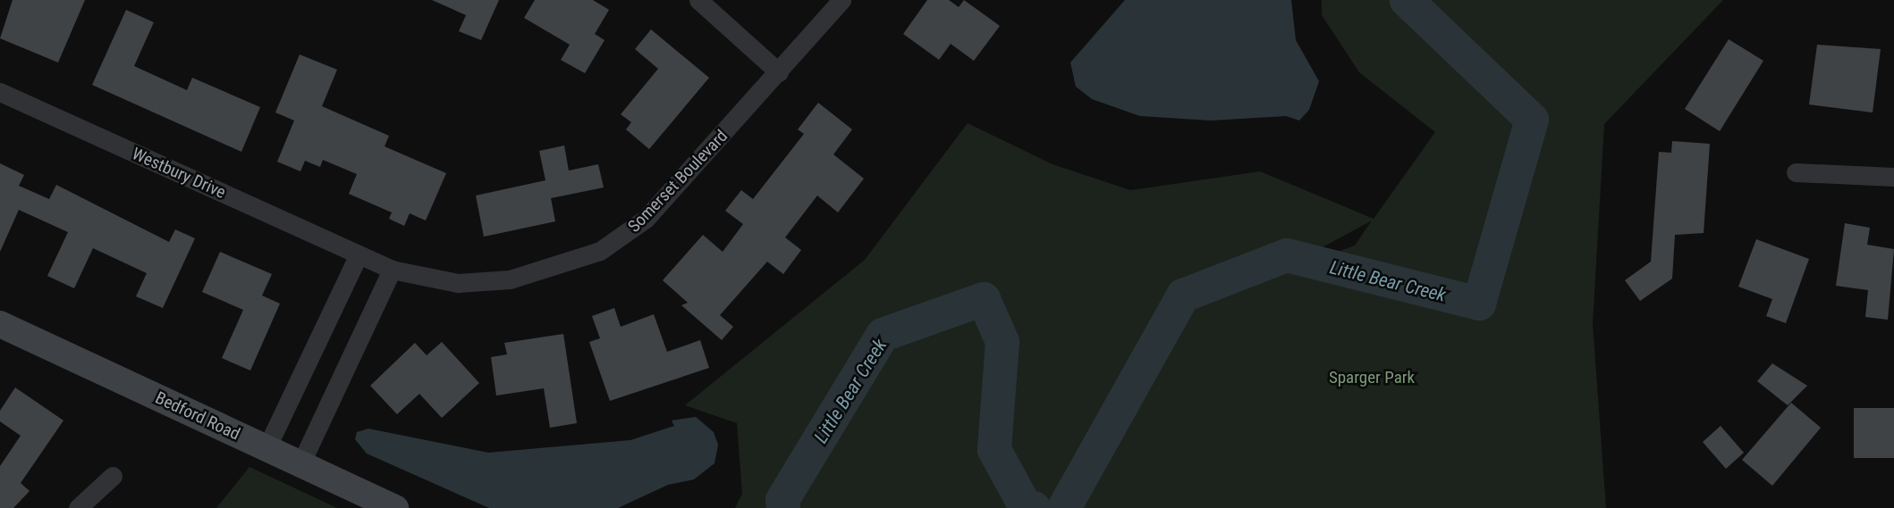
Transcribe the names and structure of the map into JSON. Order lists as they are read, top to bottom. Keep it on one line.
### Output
{"streets":{"street":["Westbury Drive","Somerset Boulevard","Bedford Road"]},"crossings":[["Westbury Drive","Somerset Boulevard"]],"water":["Little Bear Creek"],"parks":["Sparger Park"]}
